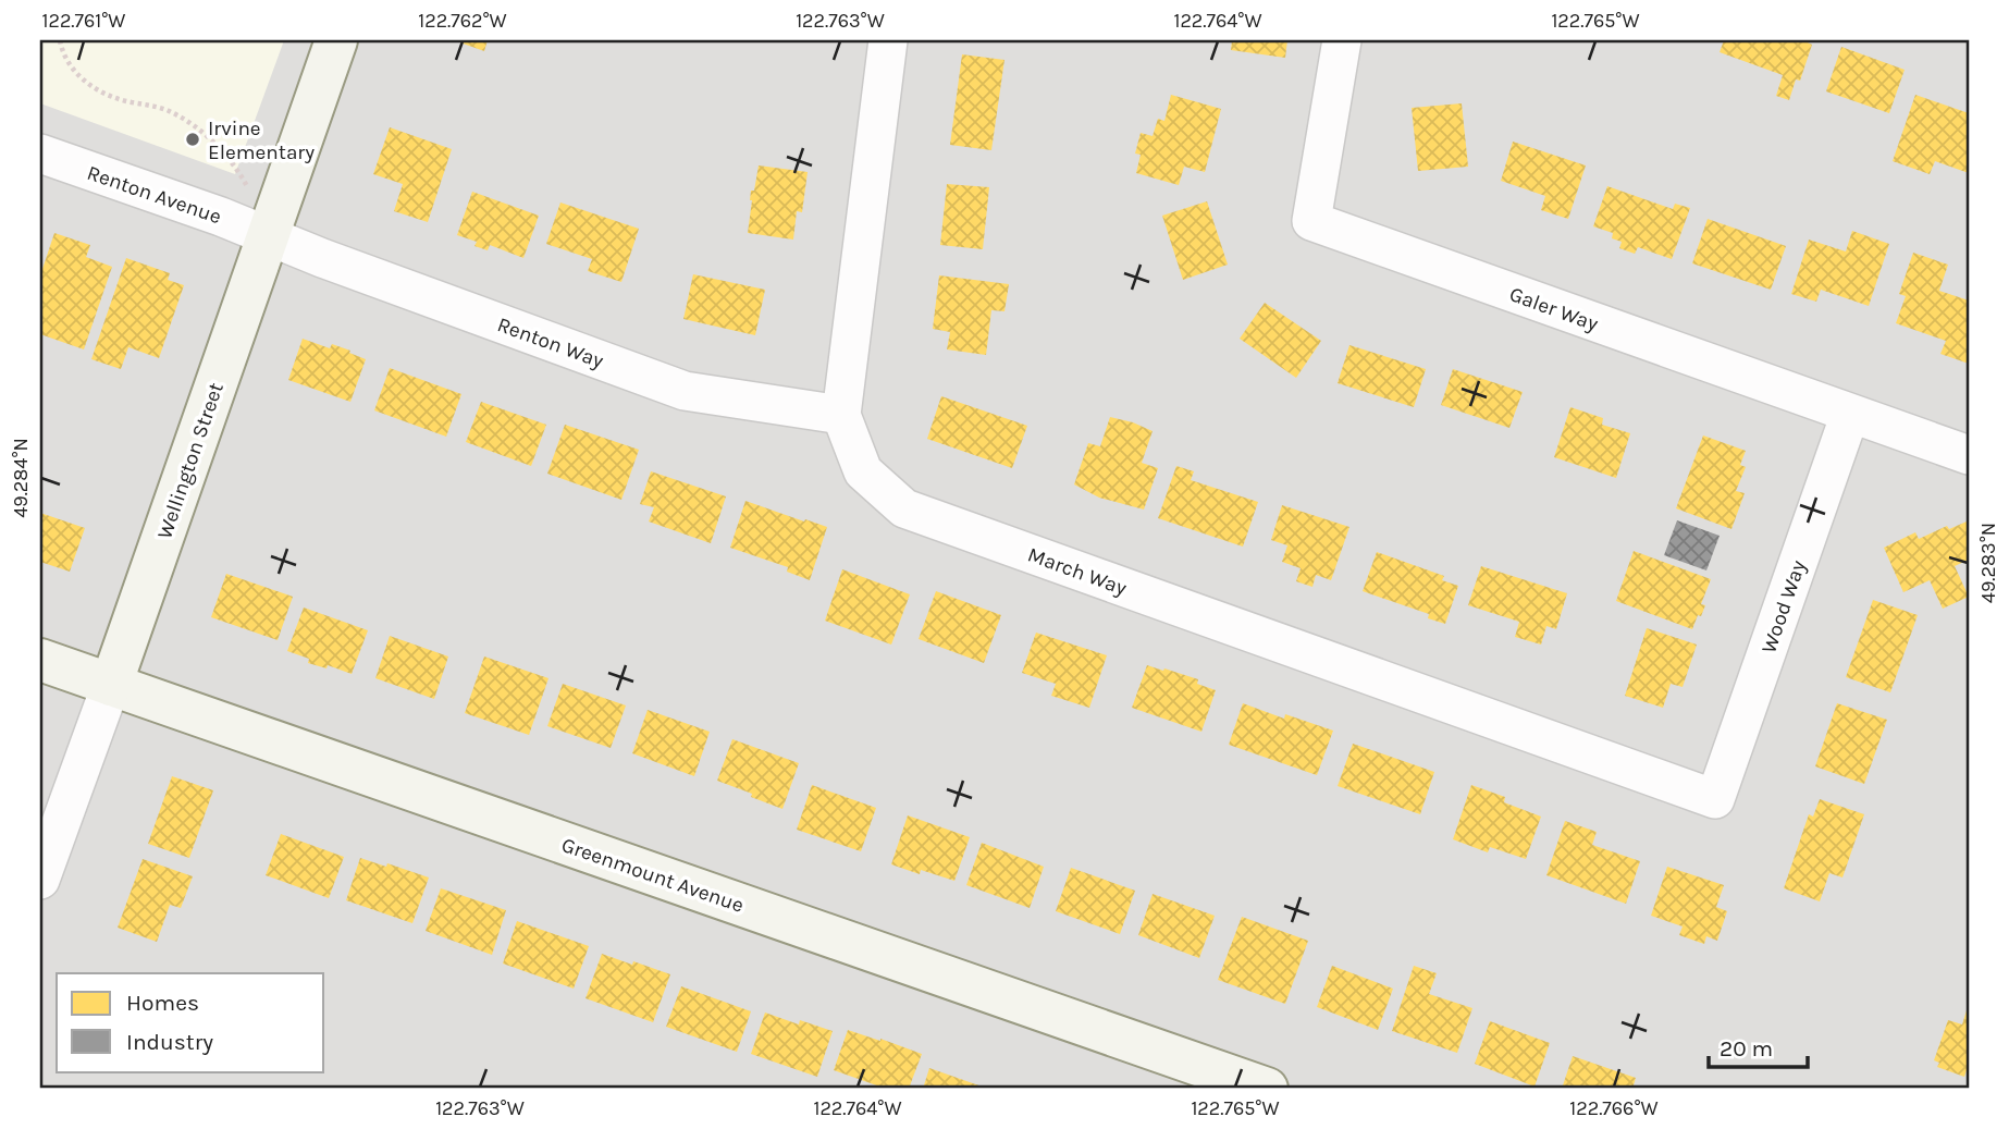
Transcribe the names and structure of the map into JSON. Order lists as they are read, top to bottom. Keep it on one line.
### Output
{"streets":{"street":["Renton Avenue","Galer Way","Renton Way","Wellington Street","March Way","Wood Way","Greenmount Avenue"]},"crossings":[["Renton Avenue","Renton Way"],["Renton Avenue","Wellington Street"],["Galer Way","Wood Way"],["Renton Way","Wellington Street"],["Renton Way","March Way"],["Wellington Street","Greenmount Avenue"],["March Way","Wood Way"]],"places":["Irvine Elementary"],"legend":["Homes","Industry"],"scale_bar":"20 m","coordinates":["122.761°W","122.762°W","122.763°W","122.764°W","122.765°W","49.284°N","49.283°N","122.766°W"]}
